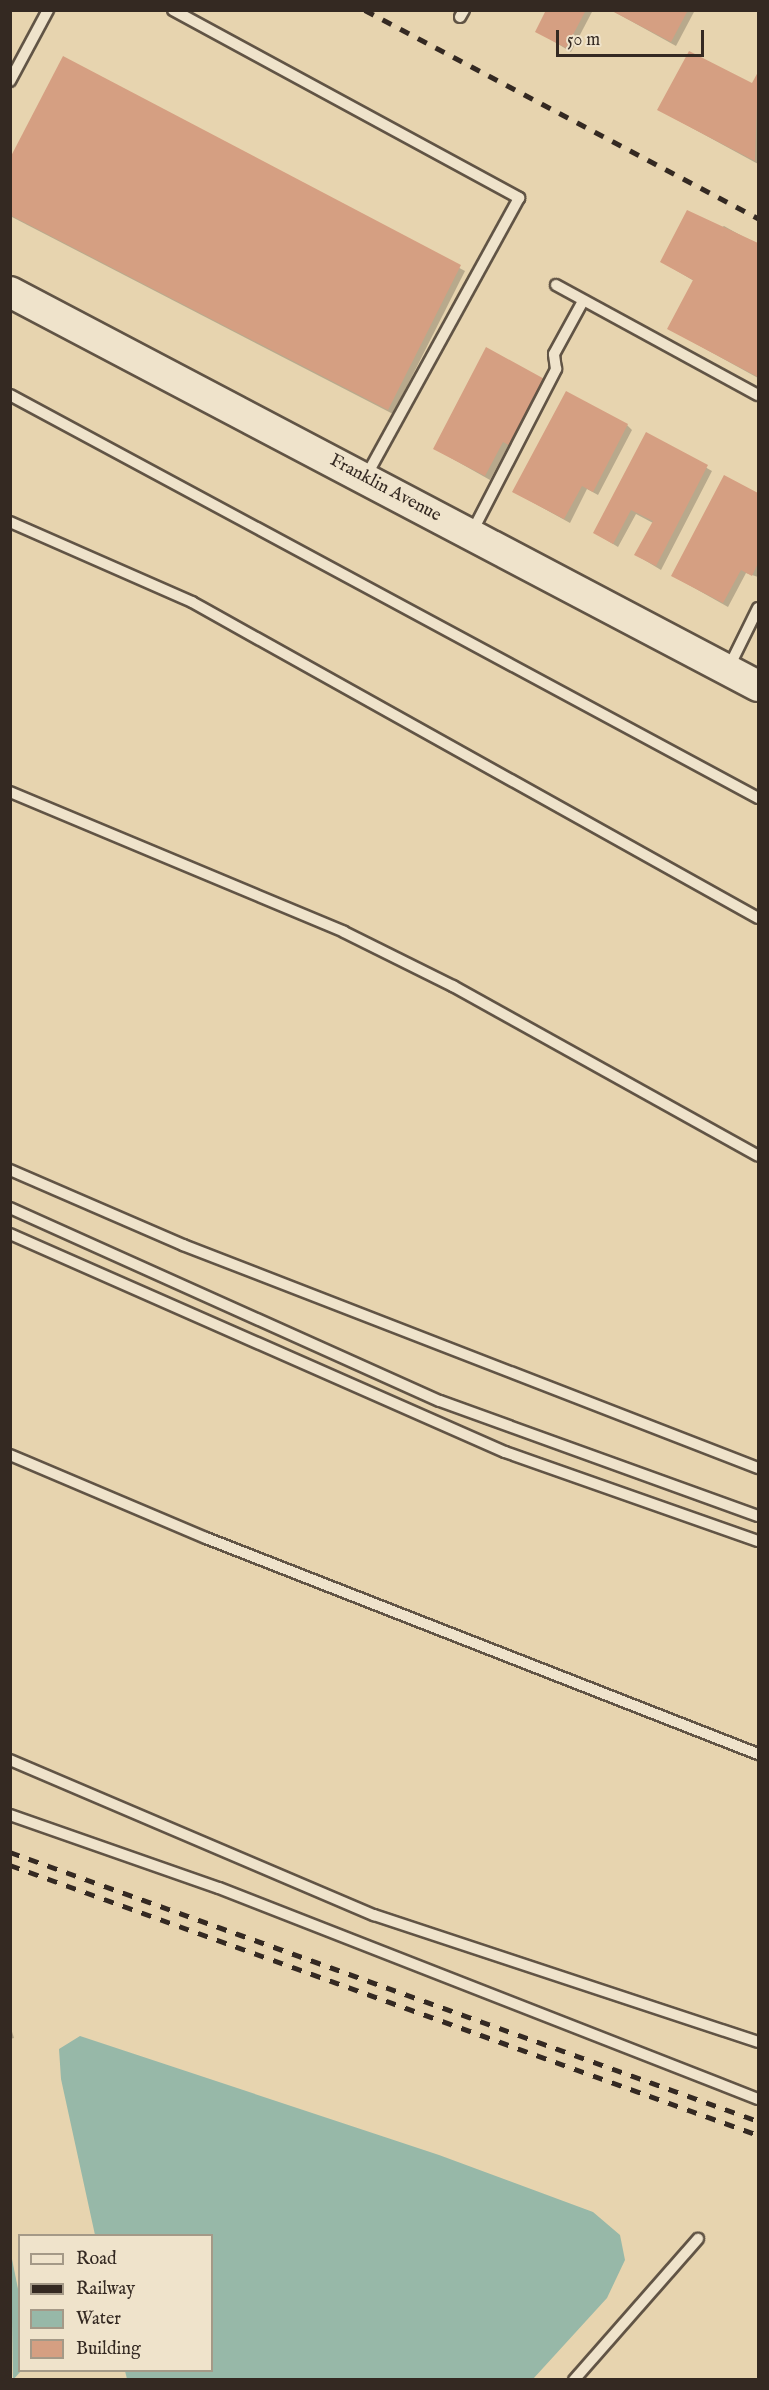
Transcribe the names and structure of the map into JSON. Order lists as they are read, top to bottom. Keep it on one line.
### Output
{"streets":{"main road":["Franklin Avenue"]},"legend":["Road","Railway","Water","Building"],"scale_bar":"50 m"}
